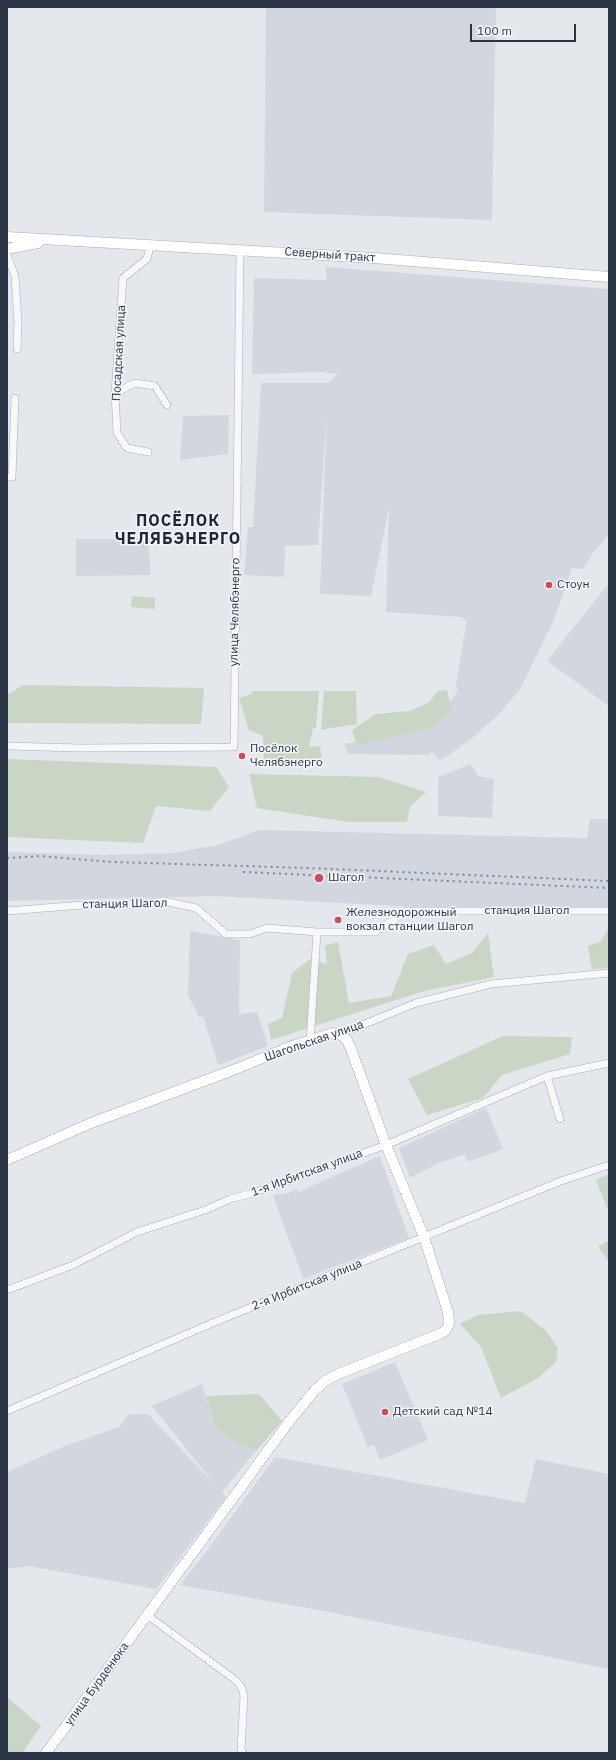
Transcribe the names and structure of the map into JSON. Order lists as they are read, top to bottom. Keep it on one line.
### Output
{"streets":{"street":["Северный тракт","Посадская улица","улица Челябэнерго","станция Шагол","Шагольская улица","1-я Ирбитская улица","2-я Ирбитская улица","улица Бурденюка"]},"crossings":[["Северный тракт","Посадская улица"],["Северный тракт","улица Челябэнерго"]],"districts":["ПОСЁЛОК ЧЕЛЯБЭНЕРГО"],"places":["Стоун","Посёлок Челябэнерго","Шагол","Железнодорожный вокзал станции Шагол","Детский сад №14"],"scale_bar":"100 m"}
